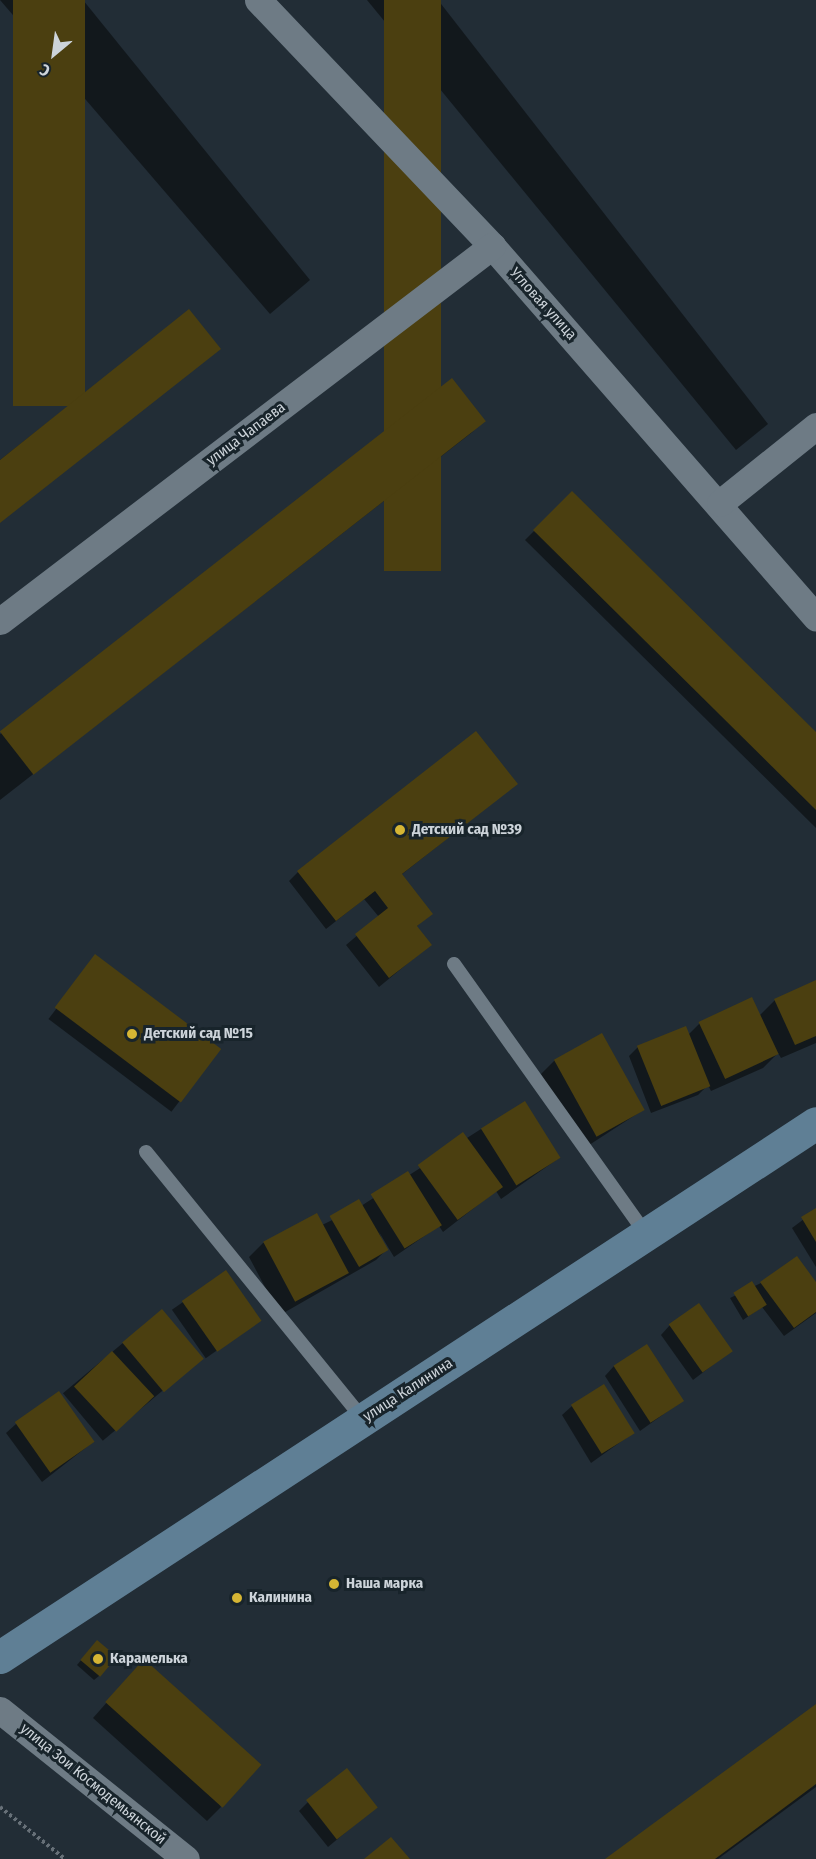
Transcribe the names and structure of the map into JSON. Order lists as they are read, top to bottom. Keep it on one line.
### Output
{"streets":{"street":["Угловая улица","улица Чапаева","улица Калинина","улица Зои Космодемьянской"]},"crossings":[["Угловая улица","улица Чапаева"]],"places":["Детский сад №39","Детский сад №15","Наша марка","Калинина","Карамелька"],"north":"bottom left"}
